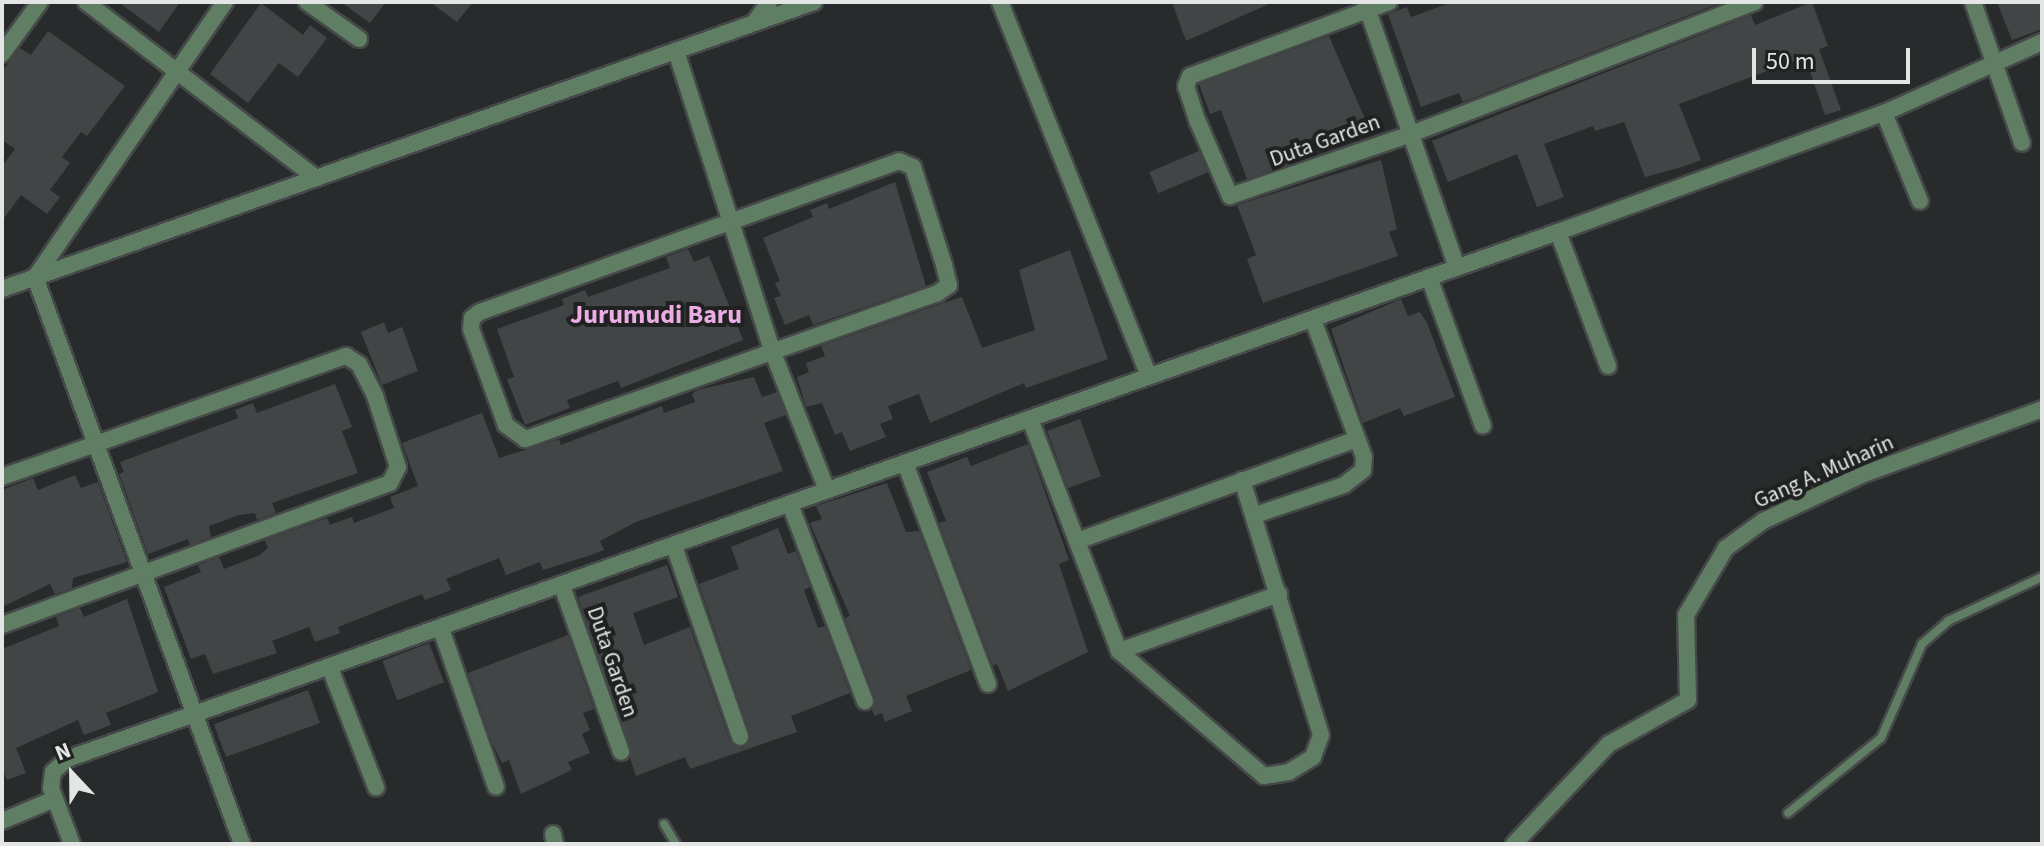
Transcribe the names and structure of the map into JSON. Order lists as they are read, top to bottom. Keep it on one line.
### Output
{"streets":{"street":["Duta Garden","Gang A. Muharin"]},"districts":["Jurumudi Baru"],"scale_bar":"50 m","north":"top"}
